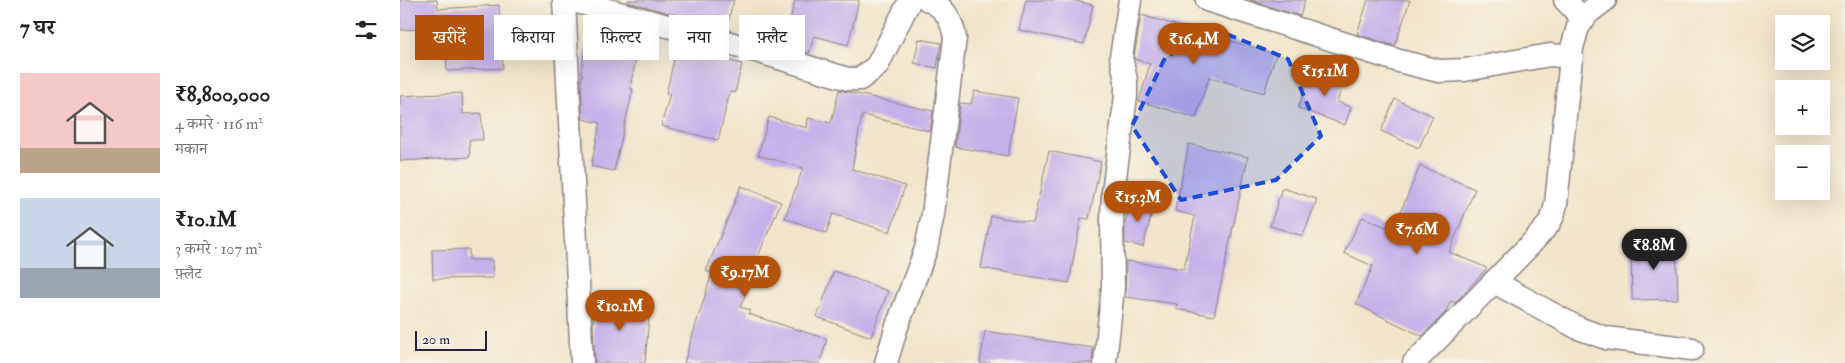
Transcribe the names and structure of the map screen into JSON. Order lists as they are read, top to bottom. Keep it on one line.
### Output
{"scale_bar":"20 m","page":{"heading":"7 घर","map_buttons":["+","−"],"chip":["खरीदें","किराया","फ़िल्टर","नया","फ़्लैट"],"price":["₹16.4M","₹15.1M","₹15.3M","₹7.6M","₹8.8M","₹9.17M","₹10.1M"],"list":[{"name":"₹8,800,000","note":"4 कमरे · 116 m² · मकान"},{"name":"₹10.1M","note":"3 कमरे · 107 m² · फ़्लैट"}],"scale":"20 m"}}
